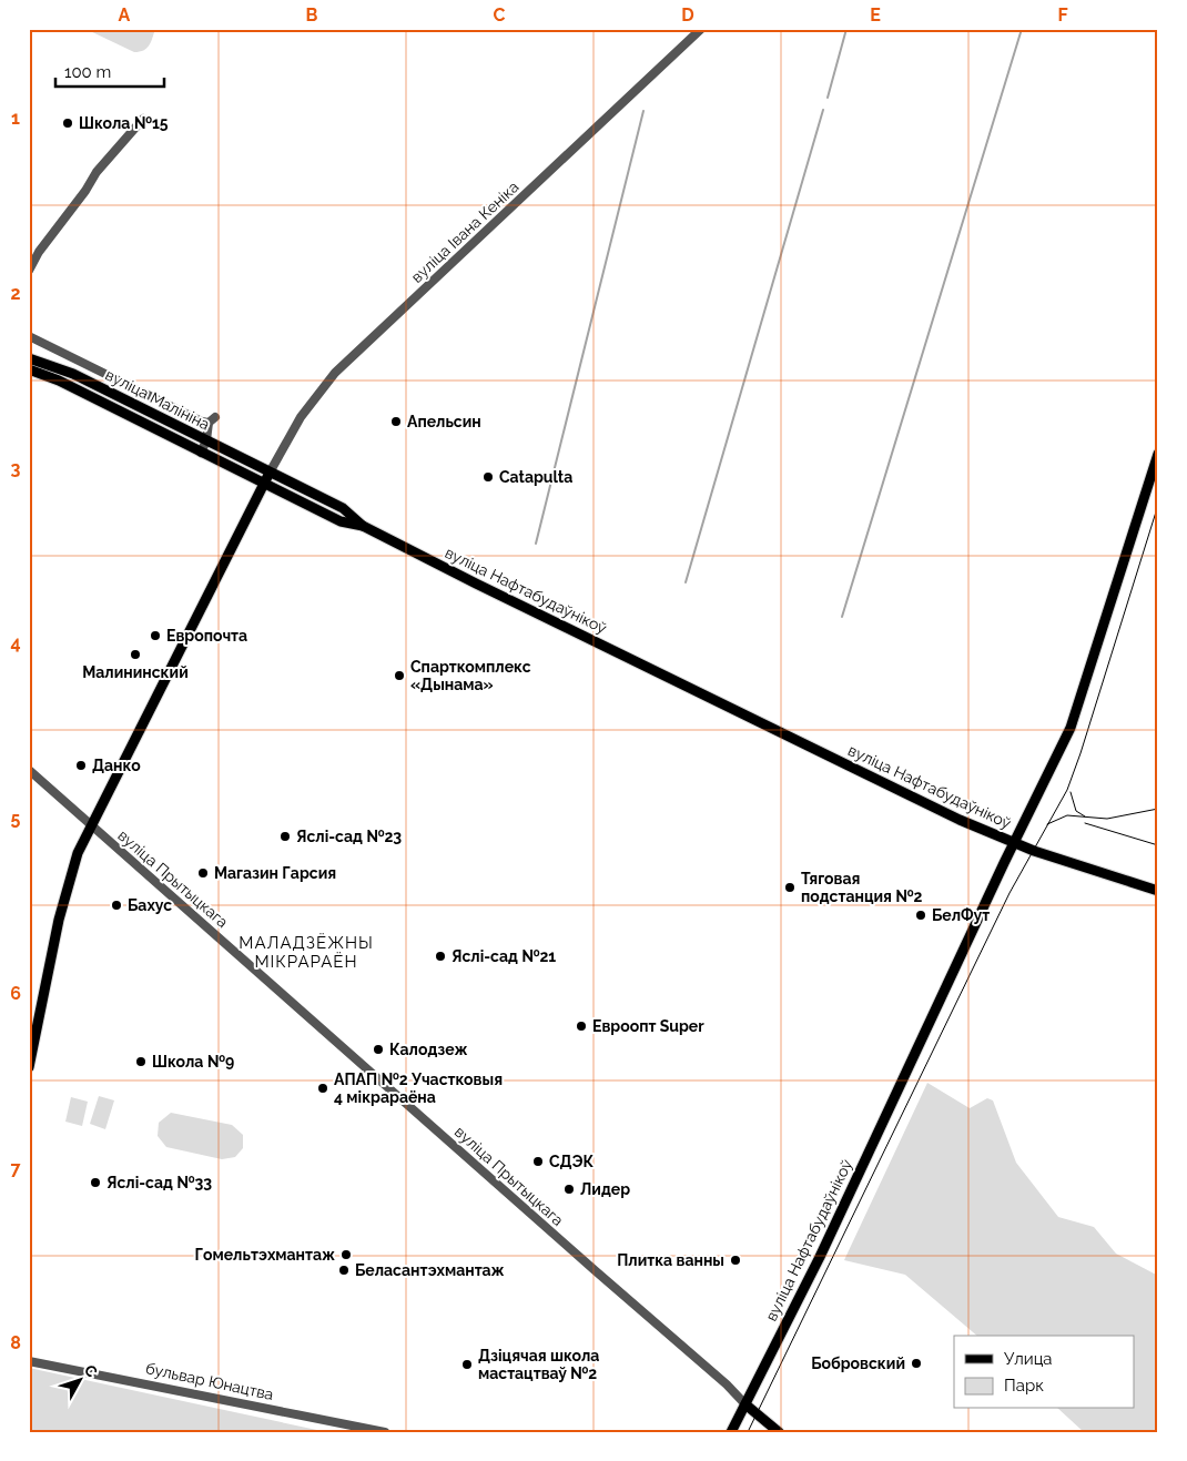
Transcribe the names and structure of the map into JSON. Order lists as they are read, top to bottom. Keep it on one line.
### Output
{"streets":{"main road":["вуліца Малініна","вуліца Нафтабудаўнікоў"],"street":["вуліца Івана Кеніка","вуліца Прытыцкага","бульвар Юнацтва"]},"crossings":[["вуліца Івана Кеніка","вуліца Малініна"],["вуліца Івана Кеніка","вуліца Нафтабудаўнікоў"],["вуліца Малініна","вуліца Нафтабудаўнікоў"],["вуліца Нафтабудаўнікоў","вуліца Прытыцкага"]],"districts":["МАЛАДЗЁЖНЫ МІКРАРАЁН"],"places":["Школа №15","Апельсин","Catapulta","Европочта","Малининский","Спарткомплекс «Дынама»","Данко","Яслі-сад №23","Магазин Гарсия","Тяговая подстанция №2","Бахус","БелФут","Яслі-сад №21","Евроопт Super","Калодзеж","Школа №9","АПАП №2 Участковыя 4 мікрараёна","СДЭК","Яслі-сад №33","Лидер","Гомельтэхмантаж","Плитка ванны","Беласантэхмантаж","Бобровский","Дзіцячая школа мастацтваў №2"],"legend":["Улица","Парк"],"scale_bar":"100 m","north":"top right","grid":{"columns":["A","B","C","D","E","F"],"rows":["1","2","3","4","5","6","7","8"]}}
